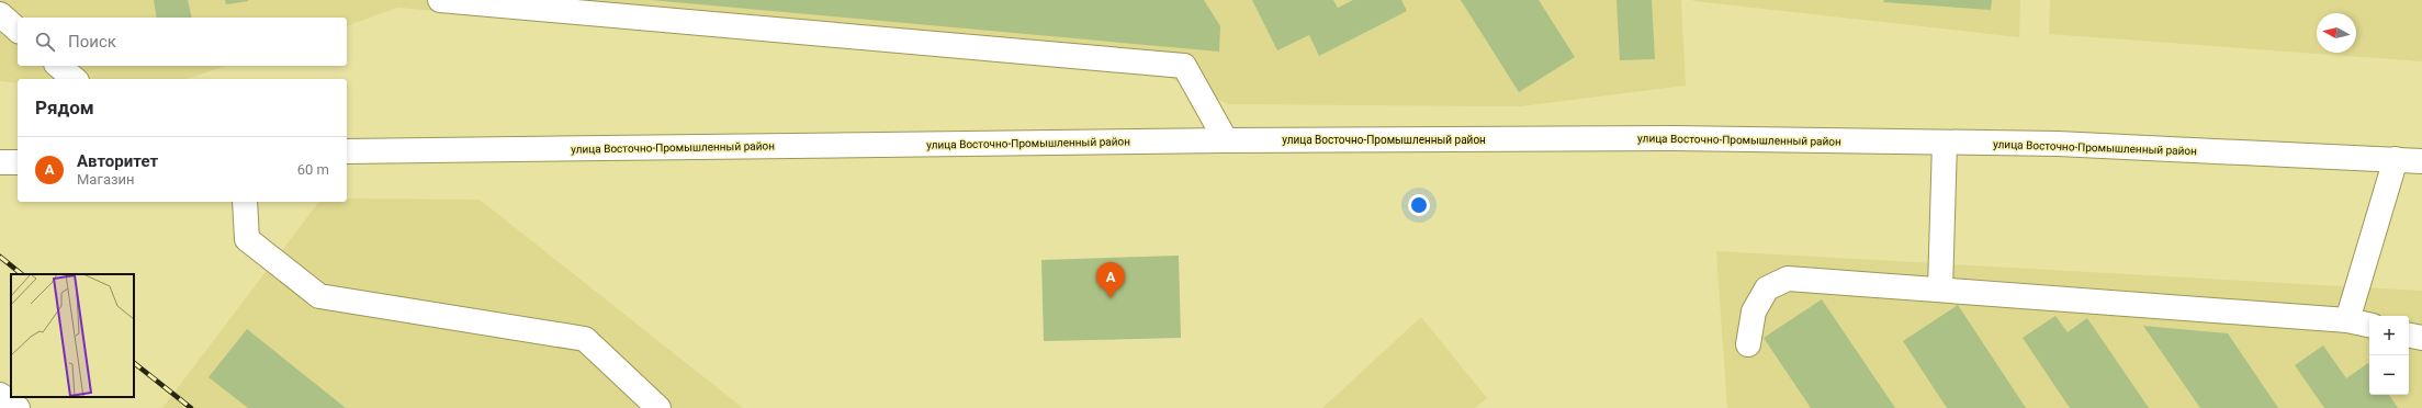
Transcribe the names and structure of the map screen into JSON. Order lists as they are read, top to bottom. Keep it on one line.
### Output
{"streets":{"street":["улица Восточно-Промышленный район"]},"north":"left","page":{"search":"Поиск","heading":"Рядом","list":[{"mark":"A","name":"Авторитет","note":"Магазин","value":"60 m"}],"pins":"A","map_buttons":["+","−"]}}
